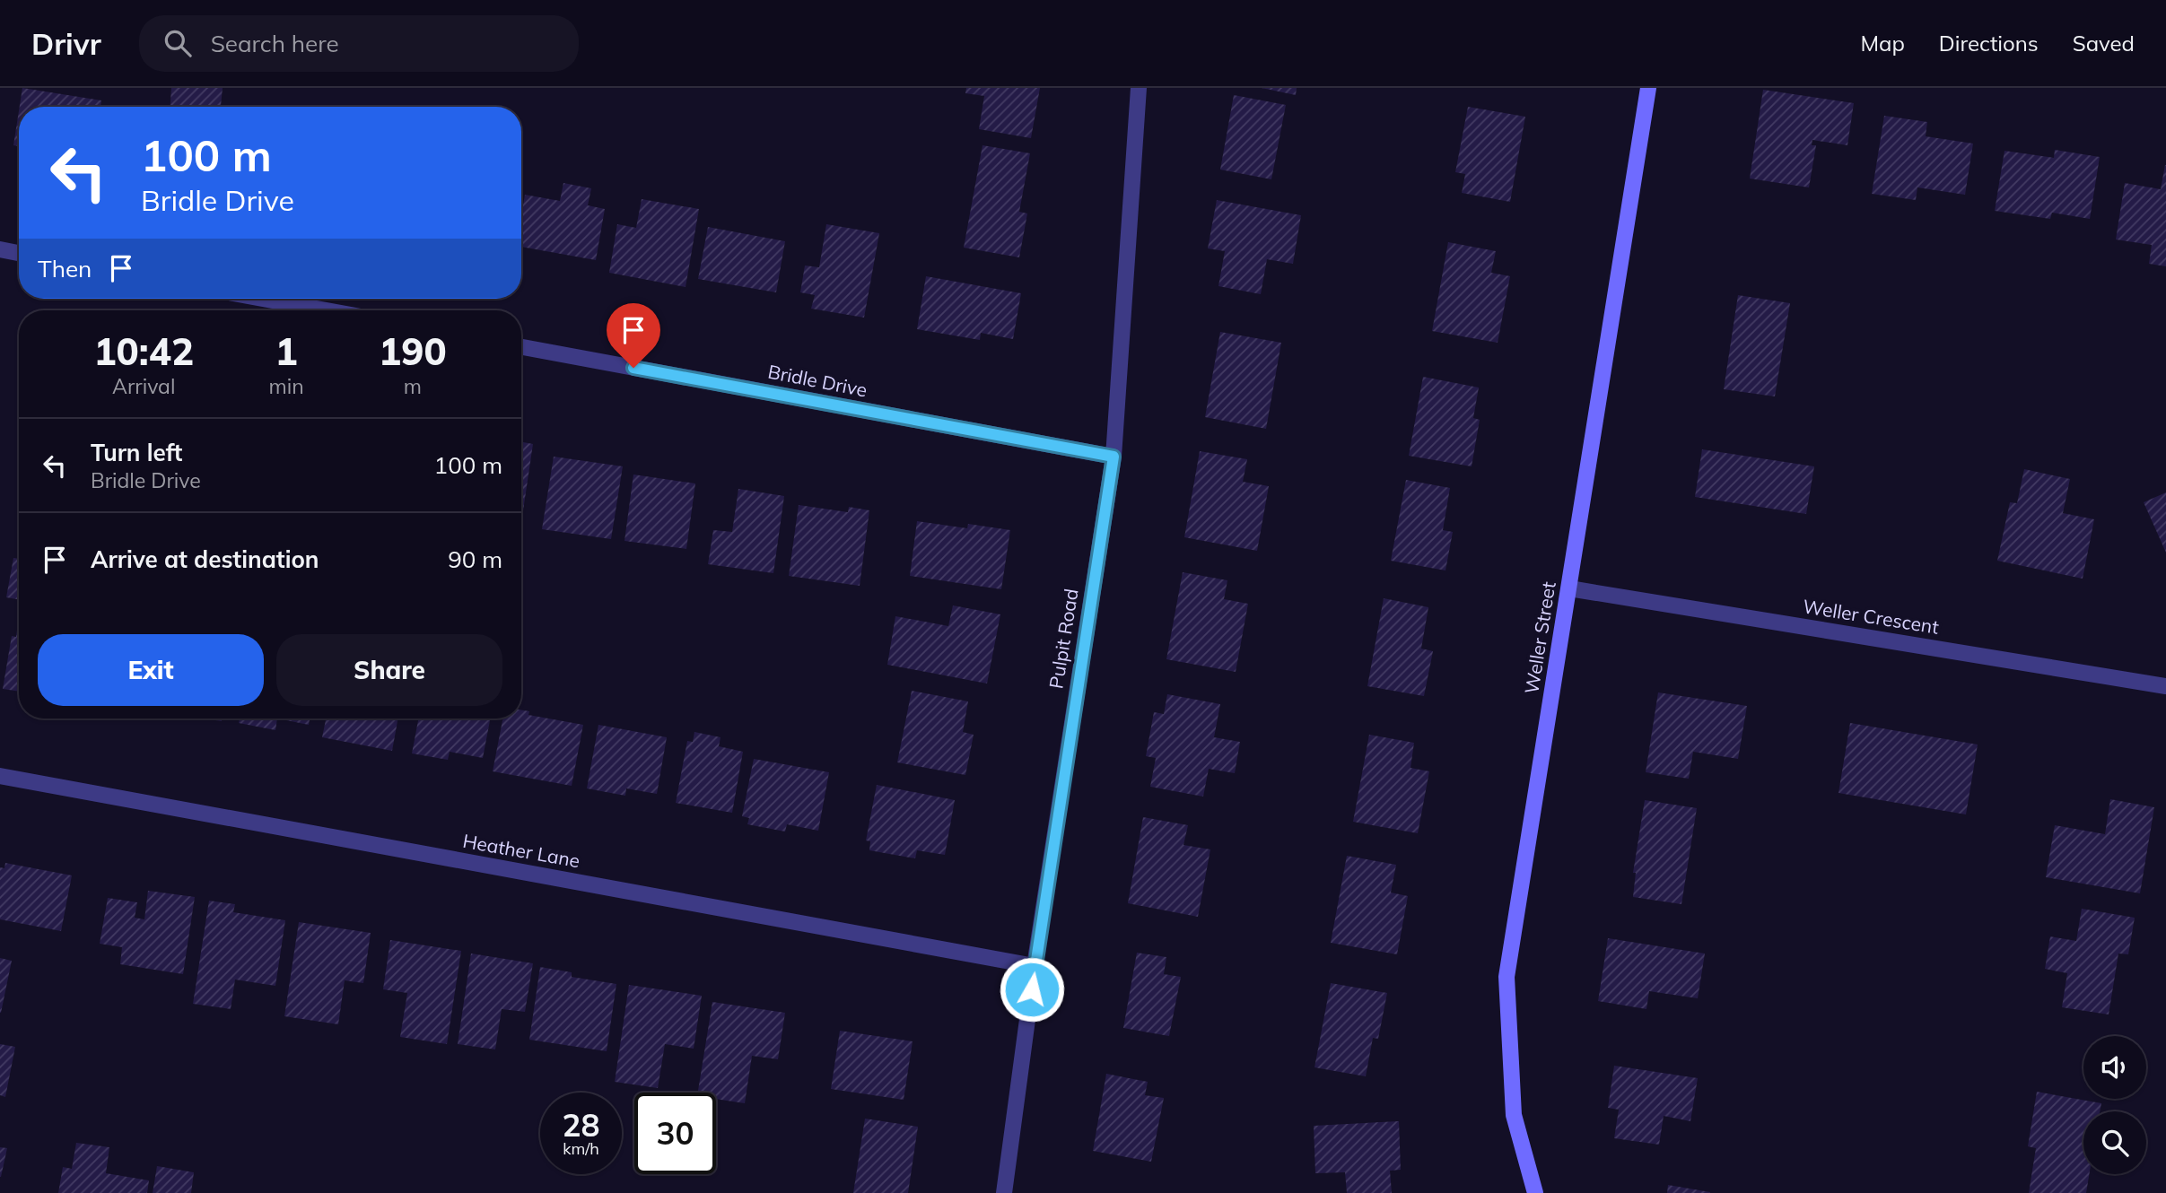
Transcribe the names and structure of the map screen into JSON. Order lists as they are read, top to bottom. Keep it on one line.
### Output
{"streets":{"street":["Bridle Drive","Weller Crescent","Weller Street","Pulpit Road","Heather Lane"]},"crossings":[["Bridle Drive","Pulpit Road"],["Weller Crescent","Weller Street"],["Pulpit Road","Heather Lane"]],"page":{"header":"Drivr","search":"Search here","nav":["Map","Directions","Saved"],"turn":["100 m","Bridle Drive"],"then":"Then","eta":["10:42","Arrival","1","min","190","m"],"list":[{"name":"Turn left","note":"Bridle Drive","value":"100 m"},{"name":"Arrive at destination","value":"90 m"}],"buttons":["Exit","Share"],"speed":"28 km/h","limit":"30"}}
